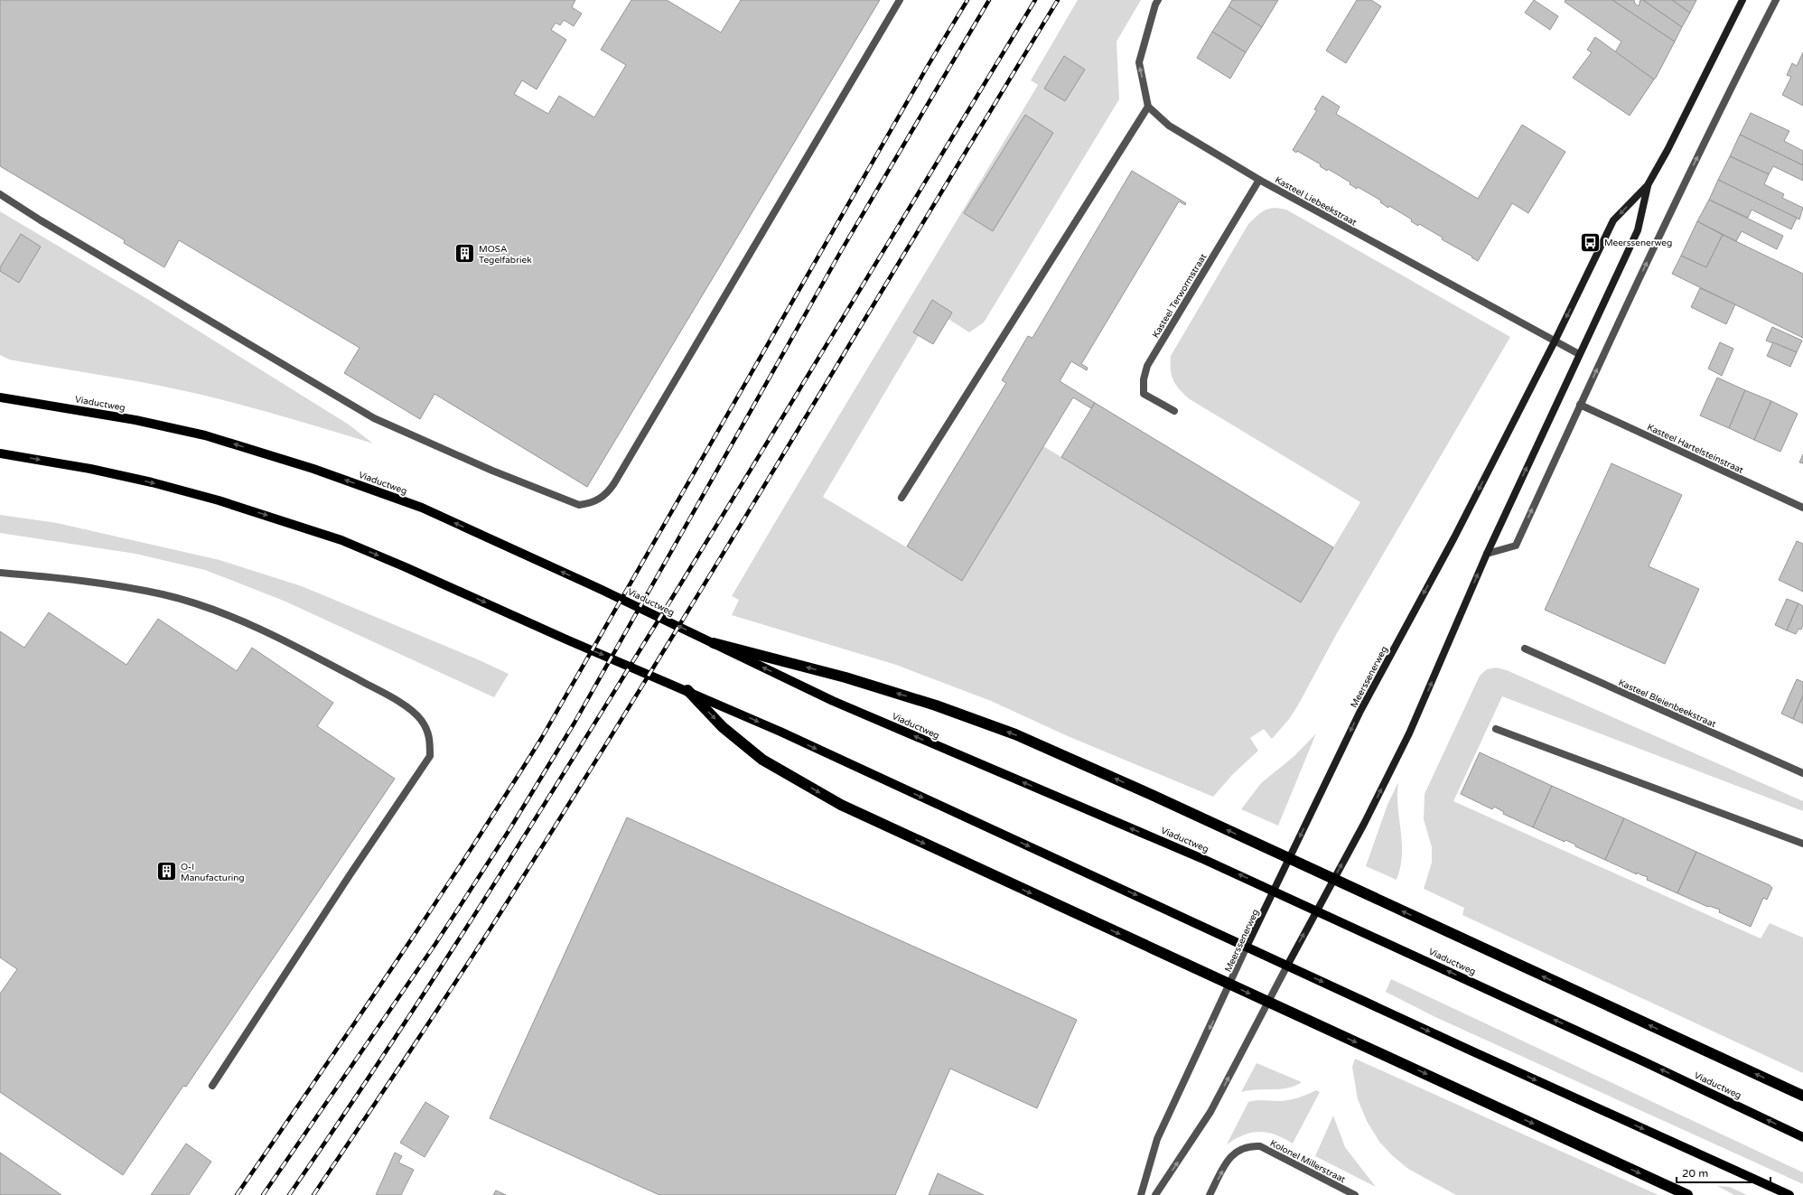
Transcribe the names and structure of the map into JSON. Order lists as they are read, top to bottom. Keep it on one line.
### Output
{"streets":{"main road":["Viaductweg"],"street":["Kasteel Liebeekstraat","Kasteel Terwormstraat","Kasteel Hartelsteinstraat","Meerssenerweg","Kasteel Bleienbeekstraat","Kolonel Millerstraat"]},"crossings":[["Kasteel Liebeekstraat","Kasteel Terwormstraat"],["Kasteel Liebeekstraat","Meerssenerweg"],["Viaductweg","Meerssenerweg"]],"places":{"bus stop":["Meerssenerweg"],"building":["MOSA Tegelfabriek","O-I Manufacturing"]},"scale_bar":"20 m"}
